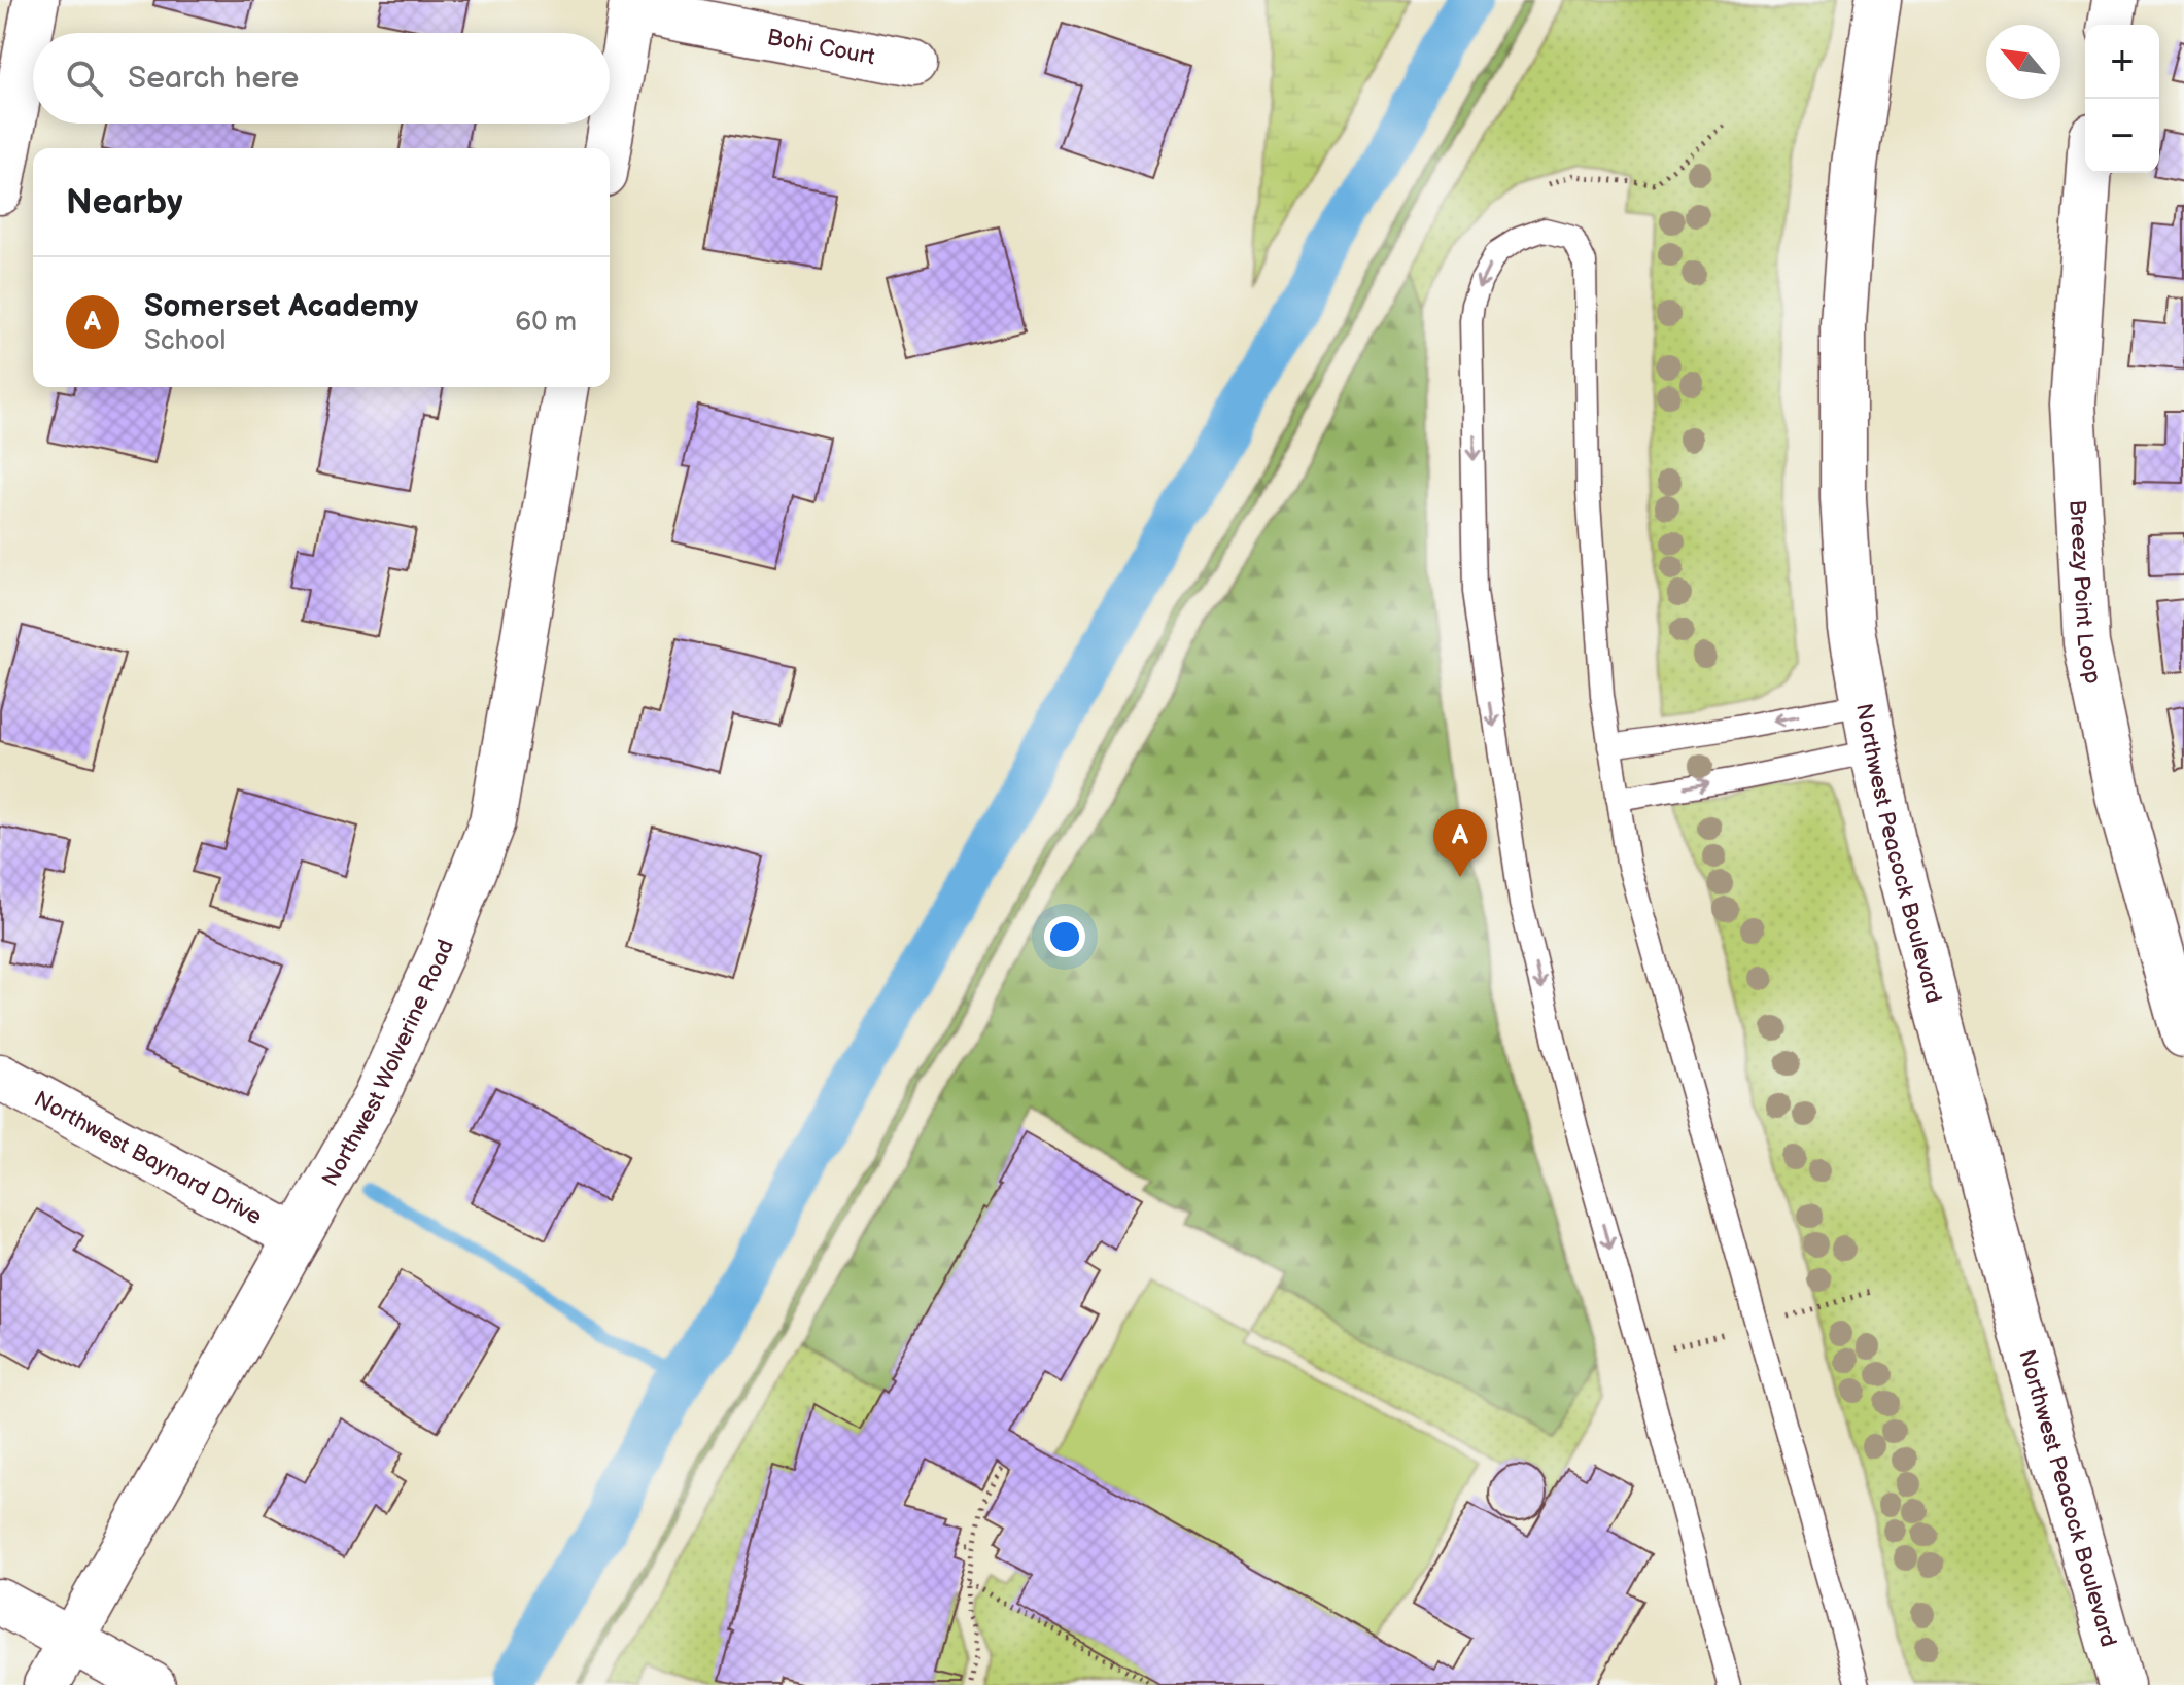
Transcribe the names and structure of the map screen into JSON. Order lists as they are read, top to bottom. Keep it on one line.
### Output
{"streets":{"street":["Bohi Court","Breezy Point Loop","Northwest Peacock Boulevard","Northwest Wolverine Road","Northwest Baynard Drive"]},"crossings":[["Northwest Wolverine Road","Northwest Baynard Drive"]],"north":"top left","page":{"map_buttons":["+","−"],"search":"Search here","heading":"Nearby","list":[{"mark":"A","name":"Somerset Academy","note":"School","value":"60 m"}],"pins":"A"}}
